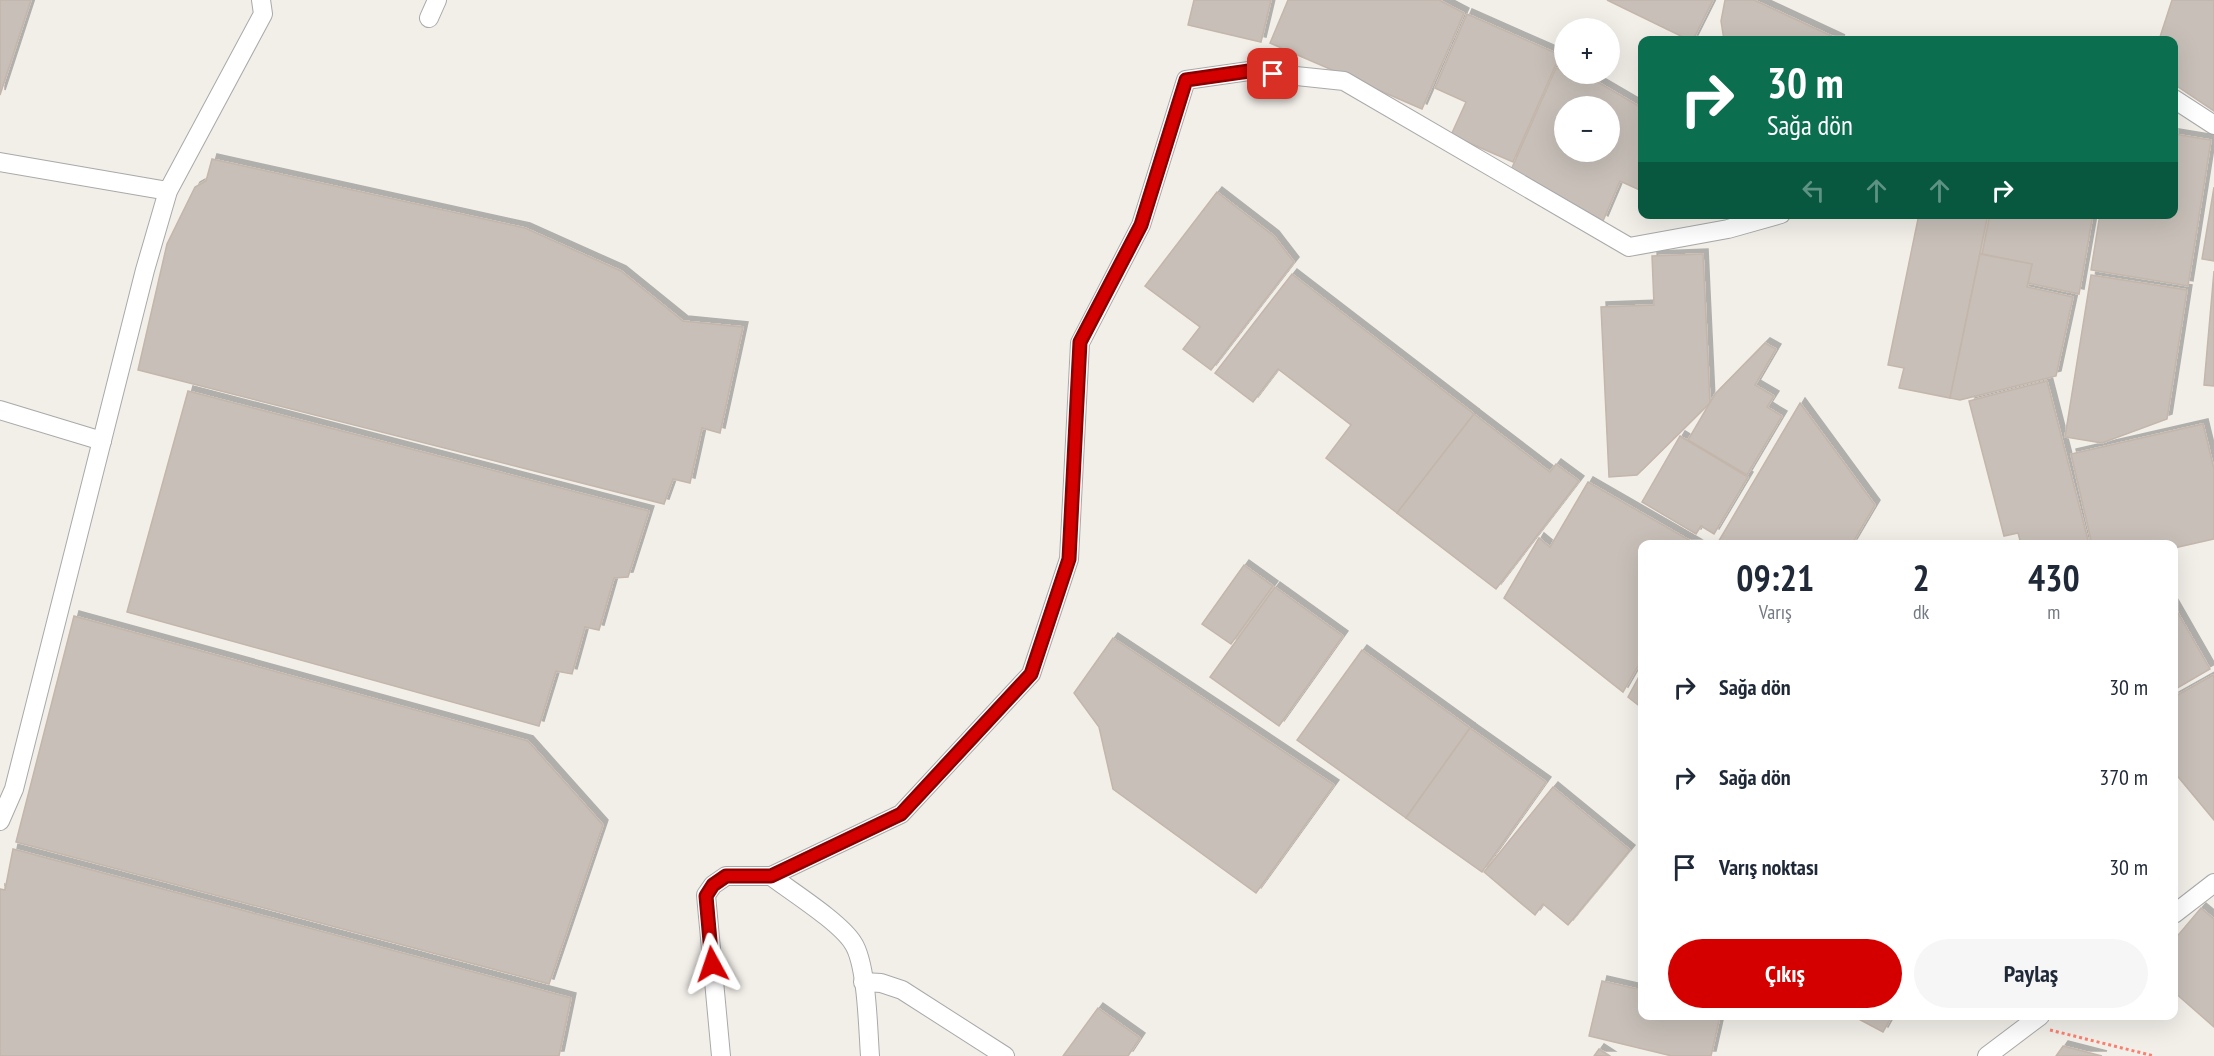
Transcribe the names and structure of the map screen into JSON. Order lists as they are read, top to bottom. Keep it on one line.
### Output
{"page":{"map_buttons":["+","−"],"turn":["30 m","Sağa dön"],"eta":["09:21","Varış","2","dk","430","m"],"list":[{"name":"Sağa dön","value":"30 m"},{"name":"Sağa dön","value":"370 m"},{"name":"Varış noktası","value":"30 m"}],"buttons":["Çıkış","Paylaş"]}}
